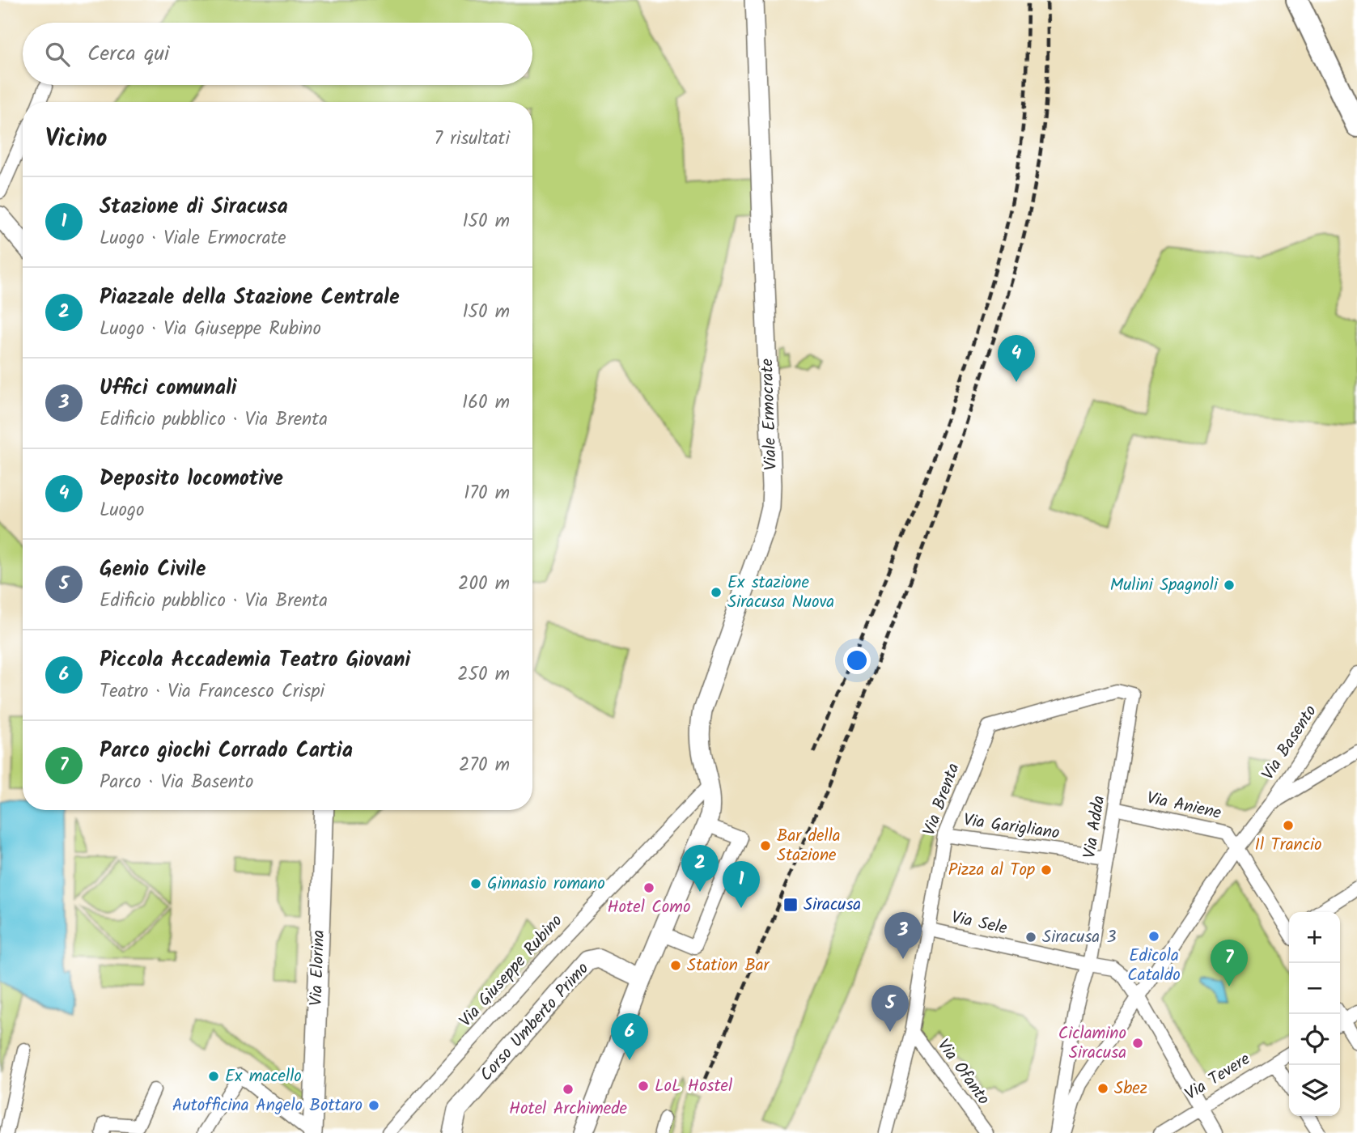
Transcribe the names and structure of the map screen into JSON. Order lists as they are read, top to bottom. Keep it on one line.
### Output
{"streets":{"main road":["Viale Ermocrate","Via Elorina","Corso Umberto Primo"],"street":["Via Basento","Via Brenta","Via Aniene","Via Garigliano","Via Adda","Via Sele","Via Giuseppe Rubino","Via Ofanto","Via Tevere"]},"crossings":[["Viale Ermocrate","Via Giuseppe Rubino"],["Via Basento","Via Aniene"],["Via Brenta","Via Garigliano"],["Via Brenta","Via Adda"],["Via Brenta","Via Sele"],["Via Brenta","Via Ofanto"],["Via Aniene","Via Adda"],["Via Garigliano","Via Adda"],["Via Adda","Via Sele"],["Via Sele","Via Tevere"]],"places":{"other":["Mulini Spagnoli","Ex stazione Siracusa Nuova","Il Trancio","Bar della Stazione","Pizza al Top","Ginnasio romano","Hotel Como","Edicola Cataldo","Siracusa 3","Station Bar","Ciclamino Siracusa","Ex macello","LoL Hostel","Sbez","Hotel Archimede","Autofficina Angelo Bottaro"],"transit":["Siracusa"]},"page":{"search":"Cerca qui","heading":["Vicino","7 risultati"],"list":[{"mark":"1","name":"Stazione di Siracusa","note":"Luogo · Viale Ermocrate","value":"150 m"},{"mark":"2","name":"Piazzale della Stazione Centrale","note":"Luogo · Via Giuseppe Rubino","value":"150 m"},{"mark":"3","name":"Uffici comunali","note":"Edificio pubblico · Via Brenta","value":"160 m"},{"mark":"4","name":"Deposito locomotive","note":"Luogo","value":"170 m"},{"mark":"5","name":"Genio Civile","note":"Edificio pubblico · Via Brenta","value":"200 m"},{"mark":"6","name":"Piccola Accademia Teatro Giovani","note":"Teatro · Via Francesco Crispi","value":"250 m"},{"mark":"7","name":"Parco giochi Corrado Cartia","note":"Parco · Via Basento","value":"270 m"}],"pins":["4","2","1","3","7","5","6"],"map_buttons":["+","−"]}}
